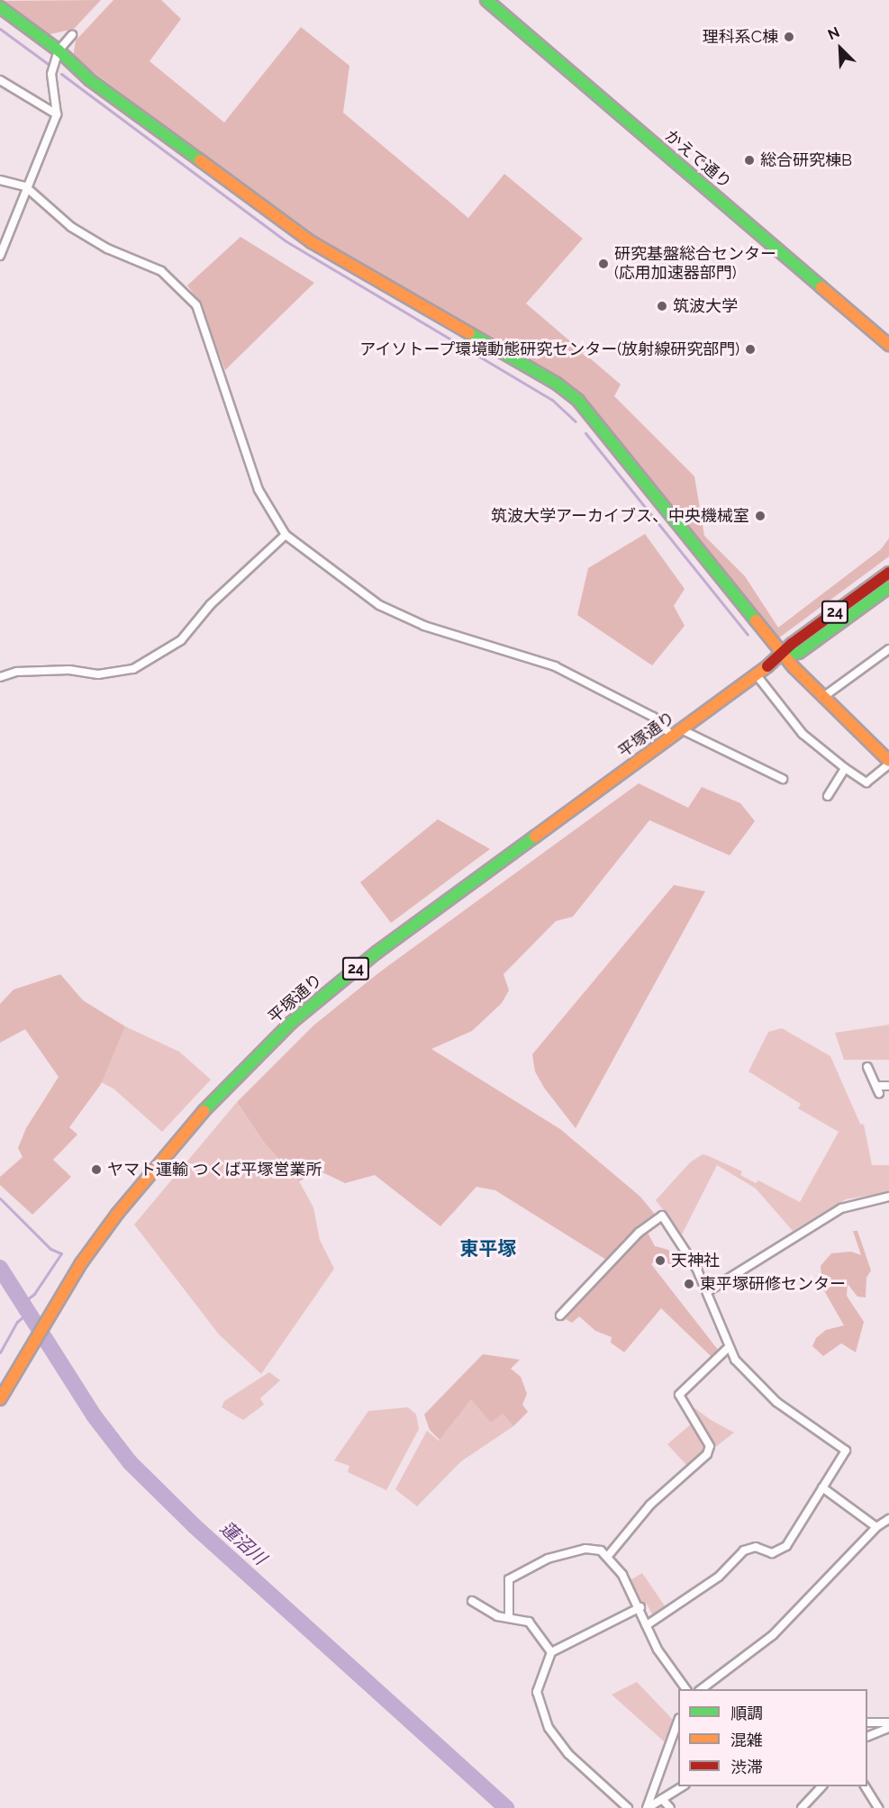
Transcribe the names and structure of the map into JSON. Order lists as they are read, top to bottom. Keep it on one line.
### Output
{"streets":{"street":["かえで通り","24","平塚通り"]},"districts":["東平塚"],"water":["蓮沼川"],"places":["理科系C棟","総合研究棟B","研究基盤総合センター (応用加速器部門)","筑波大学","アイソトープ環境動態研究センター(放射線研究部門)","筑波大学アーカイブス、中央機械室","ヤマト運輸 つくば平塚営業所","天神社","東平塚研修センター"],"legend":["順調","混雑","渋滞"],"north":"top left"}
